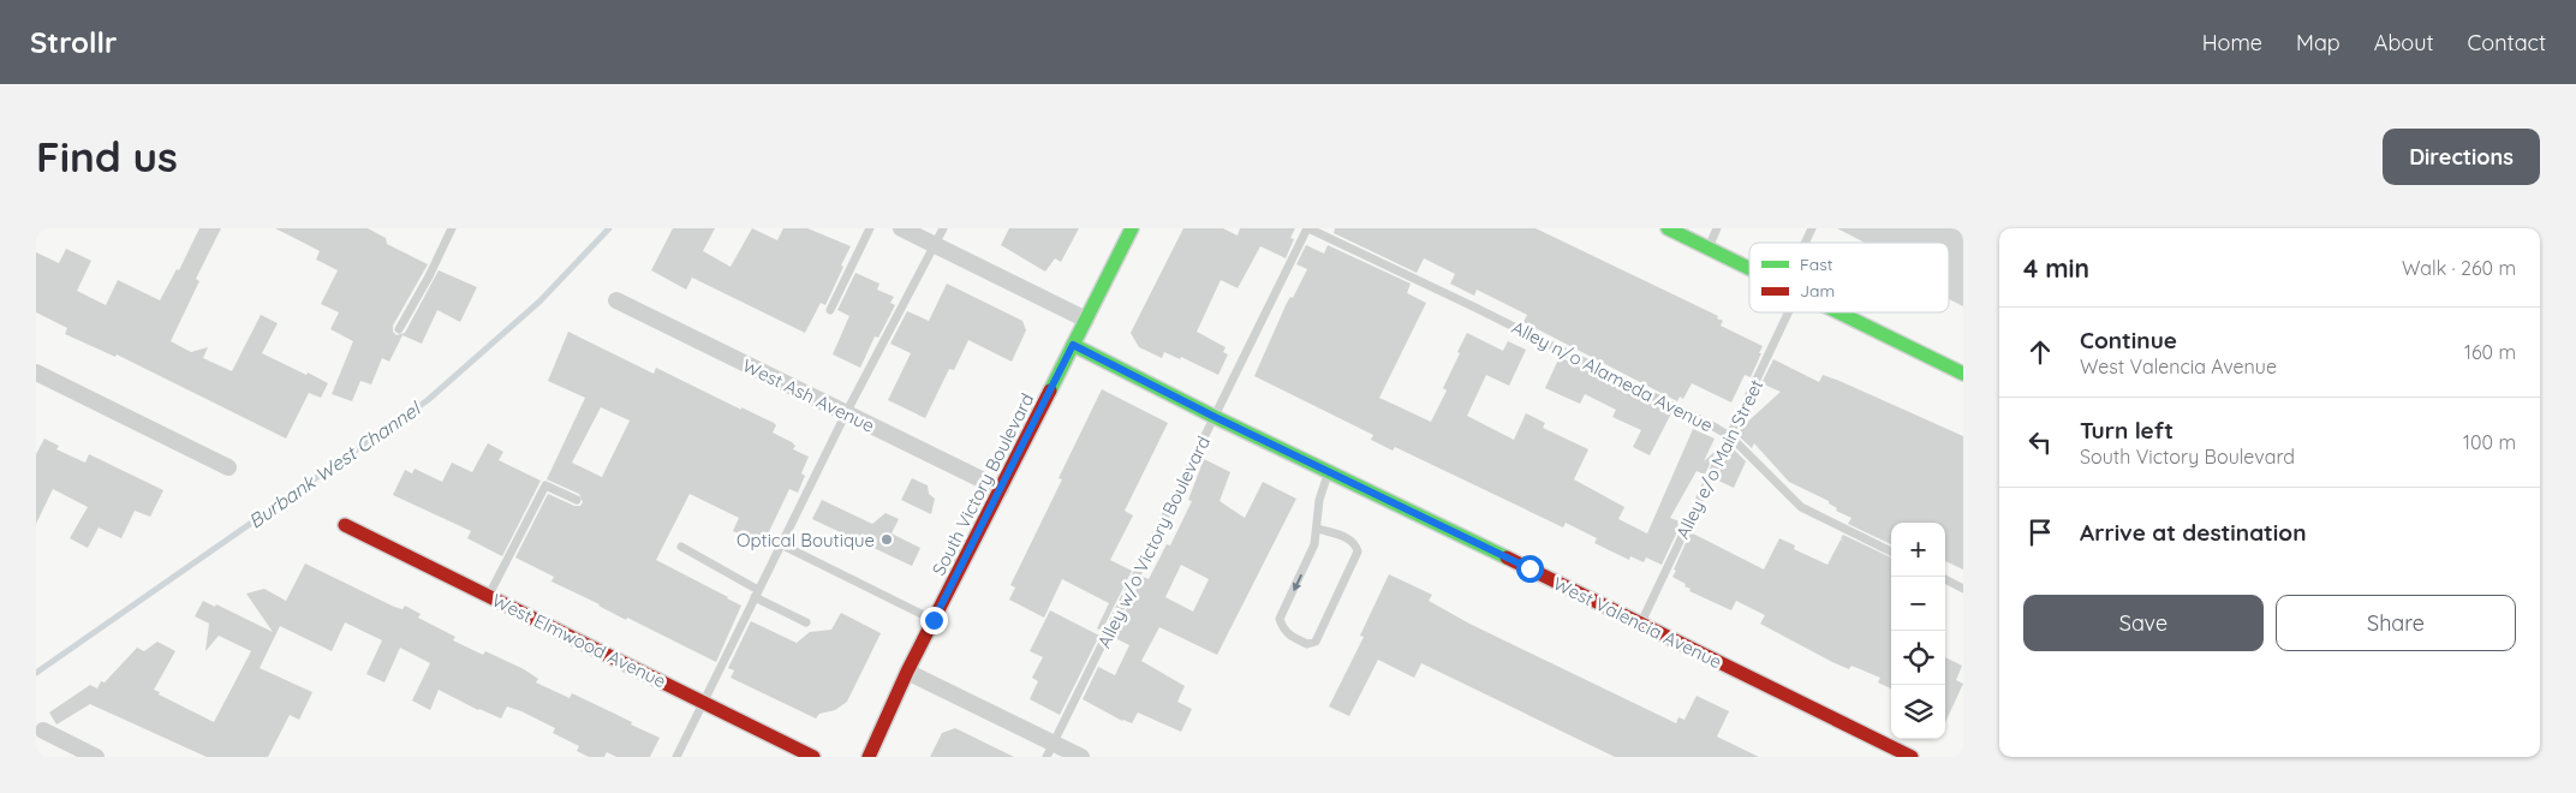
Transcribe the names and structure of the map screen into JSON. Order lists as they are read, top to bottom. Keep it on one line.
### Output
{"streets":{"street":["West Ash Avenue","South Victory Boulevard","West Valencia Avenue","West Elmwood Avenue"],"lane":["Alley n/o Alameda Avenue","Alley e/o Main Street","Alley w/o Victory Boulevard"]},"crossings":[["Alley n/o Alameda Avenue","Alley e/o Main Street"],["Alley n/o Alameda Avenue","Alley w/o Victory Boulevard"],["West Ash Avenue","South Victory Boulevard"],["Alley e/o Main Street","West Valencia Avenue"],["South Victory Boulevard","West Valencia Avenue"],["Alley w/o Victory Boulevard","West Valencia Avenue"]],"water":["Burbank West Channel"],"places":["Optical Boutique"],"legend":["Fast","Jam"],"page":{"header":"Strollr","nav":["Home","Map","About","Contact"],"buttons":["Directions",["Save","Share"]],"title":"Find us","heading":["4 min","Walk · 260 m"],"list":[["Continue","West Valencia Avenue","160 m"],["Turn left","South Victory Boulevard","100 m"],"Arrive at destination"],"map_buttons":["+","−"]}}
